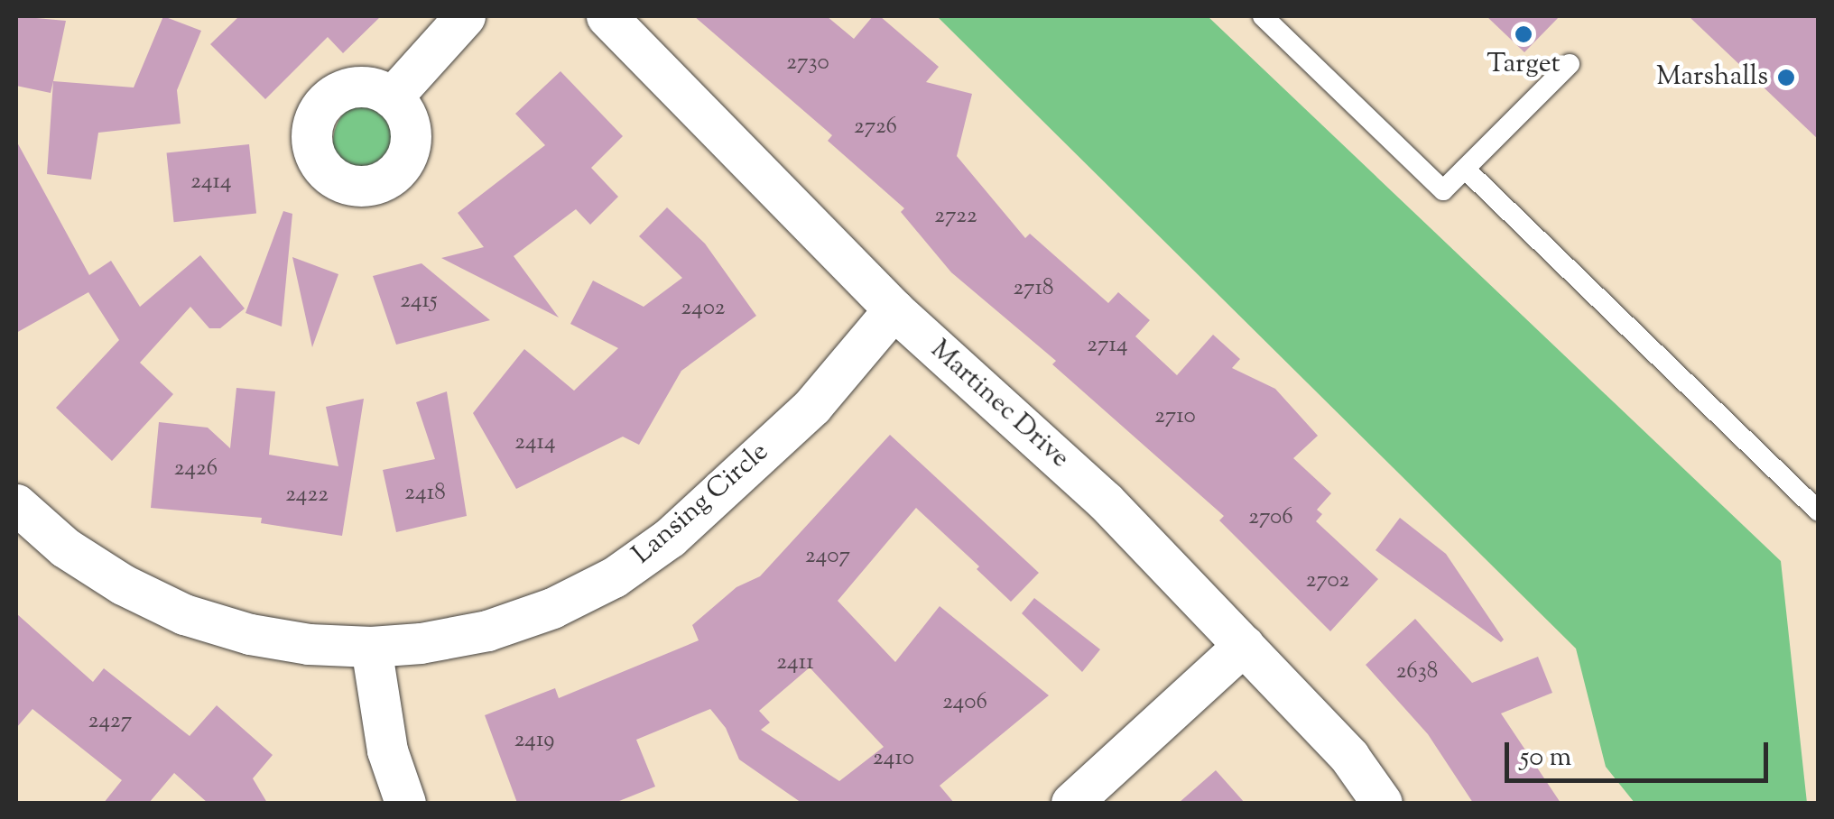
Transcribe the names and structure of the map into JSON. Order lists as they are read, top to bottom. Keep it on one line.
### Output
{"streets":{"street":["Martinec Drive","Lansing Circle"]},"crossings":[["Martinec Drive","Lansing Circle"]],"places":["Target","Marshalls"],"house_numbers":["2730","2726","2414","2722","2718","2415","2402","2714","2710","2414","2426","2418","2422","2706","2407","2702","2411","2638","2406","2427","2419","2410"],"scale_bar":"50 m"}
